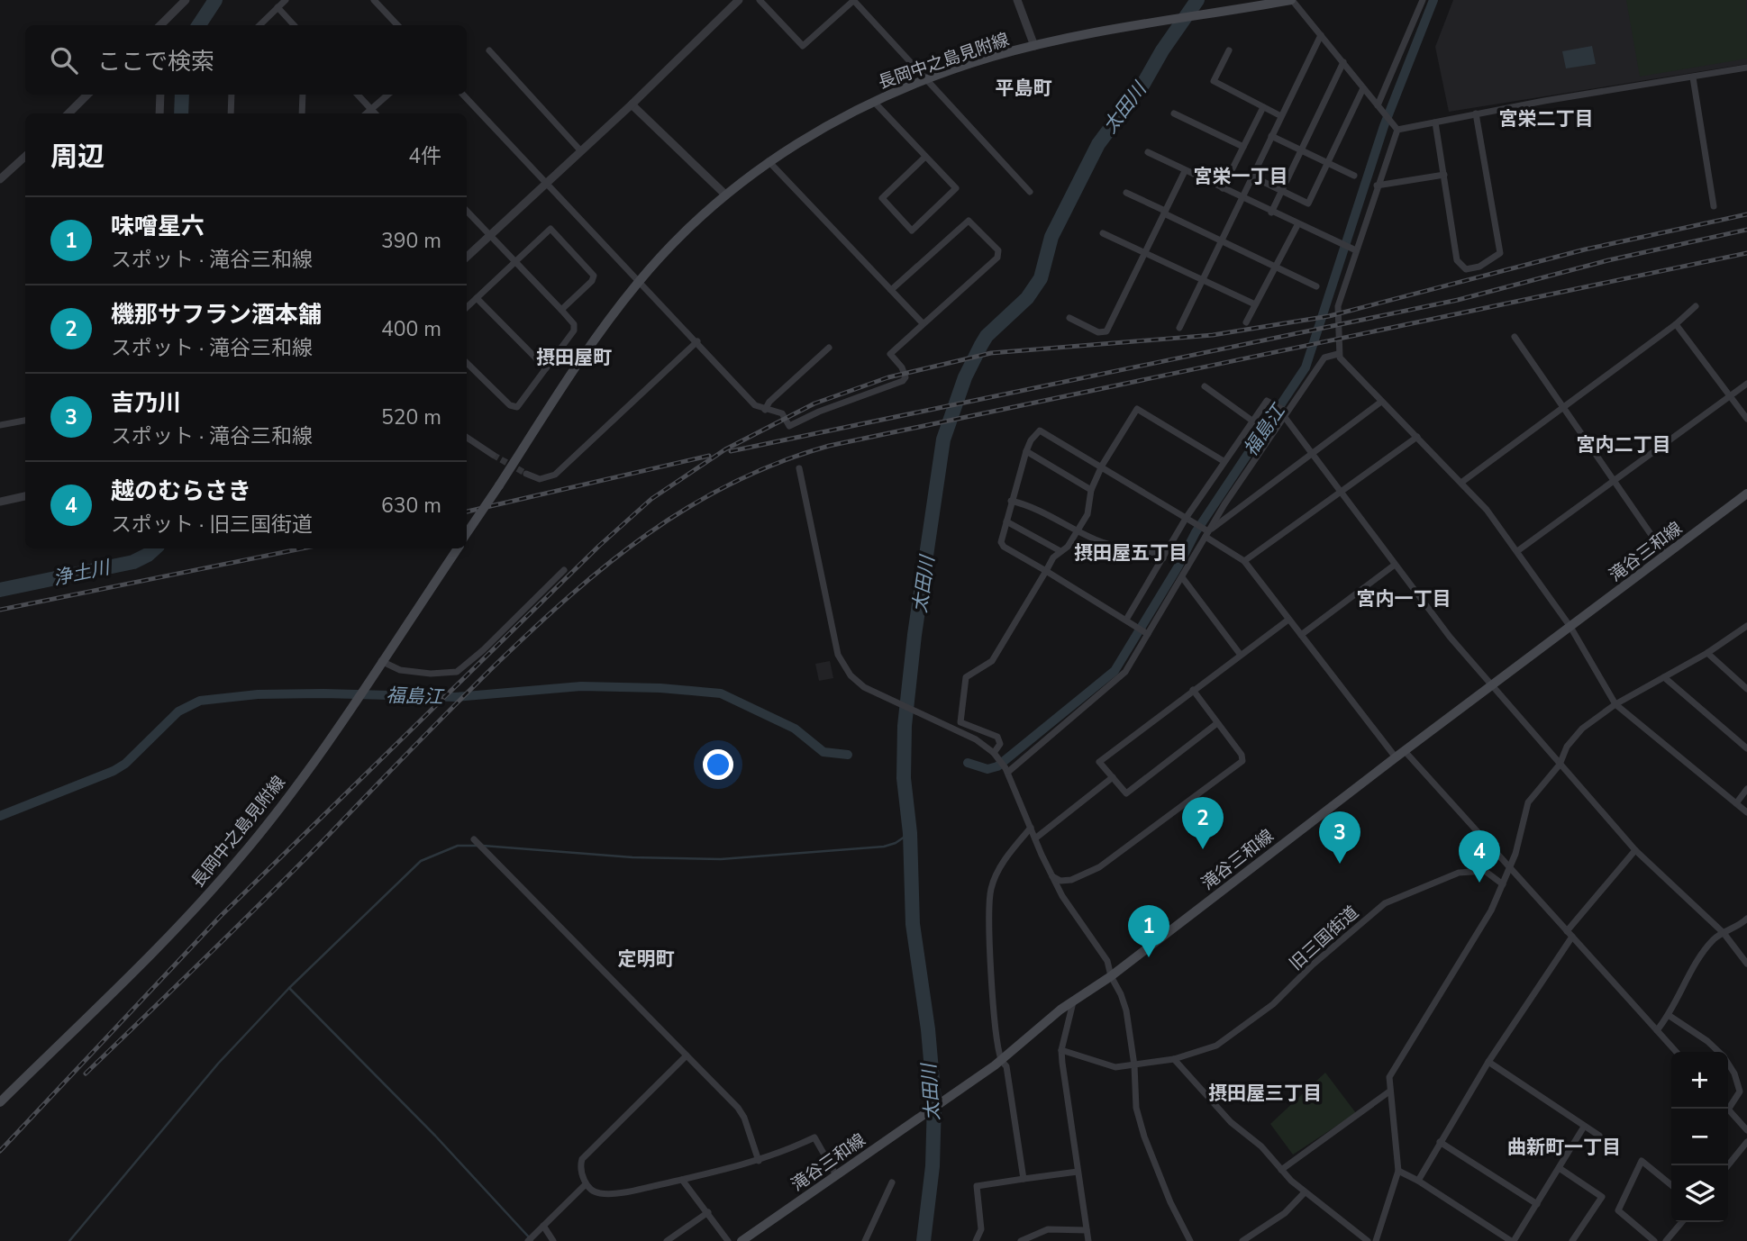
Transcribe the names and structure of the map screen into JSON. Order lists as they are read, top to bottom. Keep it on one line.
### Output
{"streets":{"main road":["長岡中之島見附線","滝谷三和線"],"street":["旧三国街道"]},"districts":["平島町","宮栄二丁目","宮栄一丁目","摂田屋町","宮内二丁目","摂田屋五丁目","宮内一丁目","定明町","摂田屋三丁目","曲新町一丁目"],"water":["太田川","福島江","浄土川"],"page":{"search":"ここで検索","heading":["周辺","4件"],"list":[{"mark":"1","name":"味噌星六","note":"スポット · 滝谷三和線","value":"390 m"},{"mark":"2","name":"機那サフラン酒本舗","note":"スポット · 滝谷三和線","value":"400 m"},{"mark":"3","name":"吉乃川","note":"スポット · 滝谷三和線","value":"520 m"},{"mark":"4","name":"越のむらさき","note":"スポット · 旧三国街道","value":"630 m"}],"pins":["2","3","4","1"],"map_buttons":["+","−"]}}
